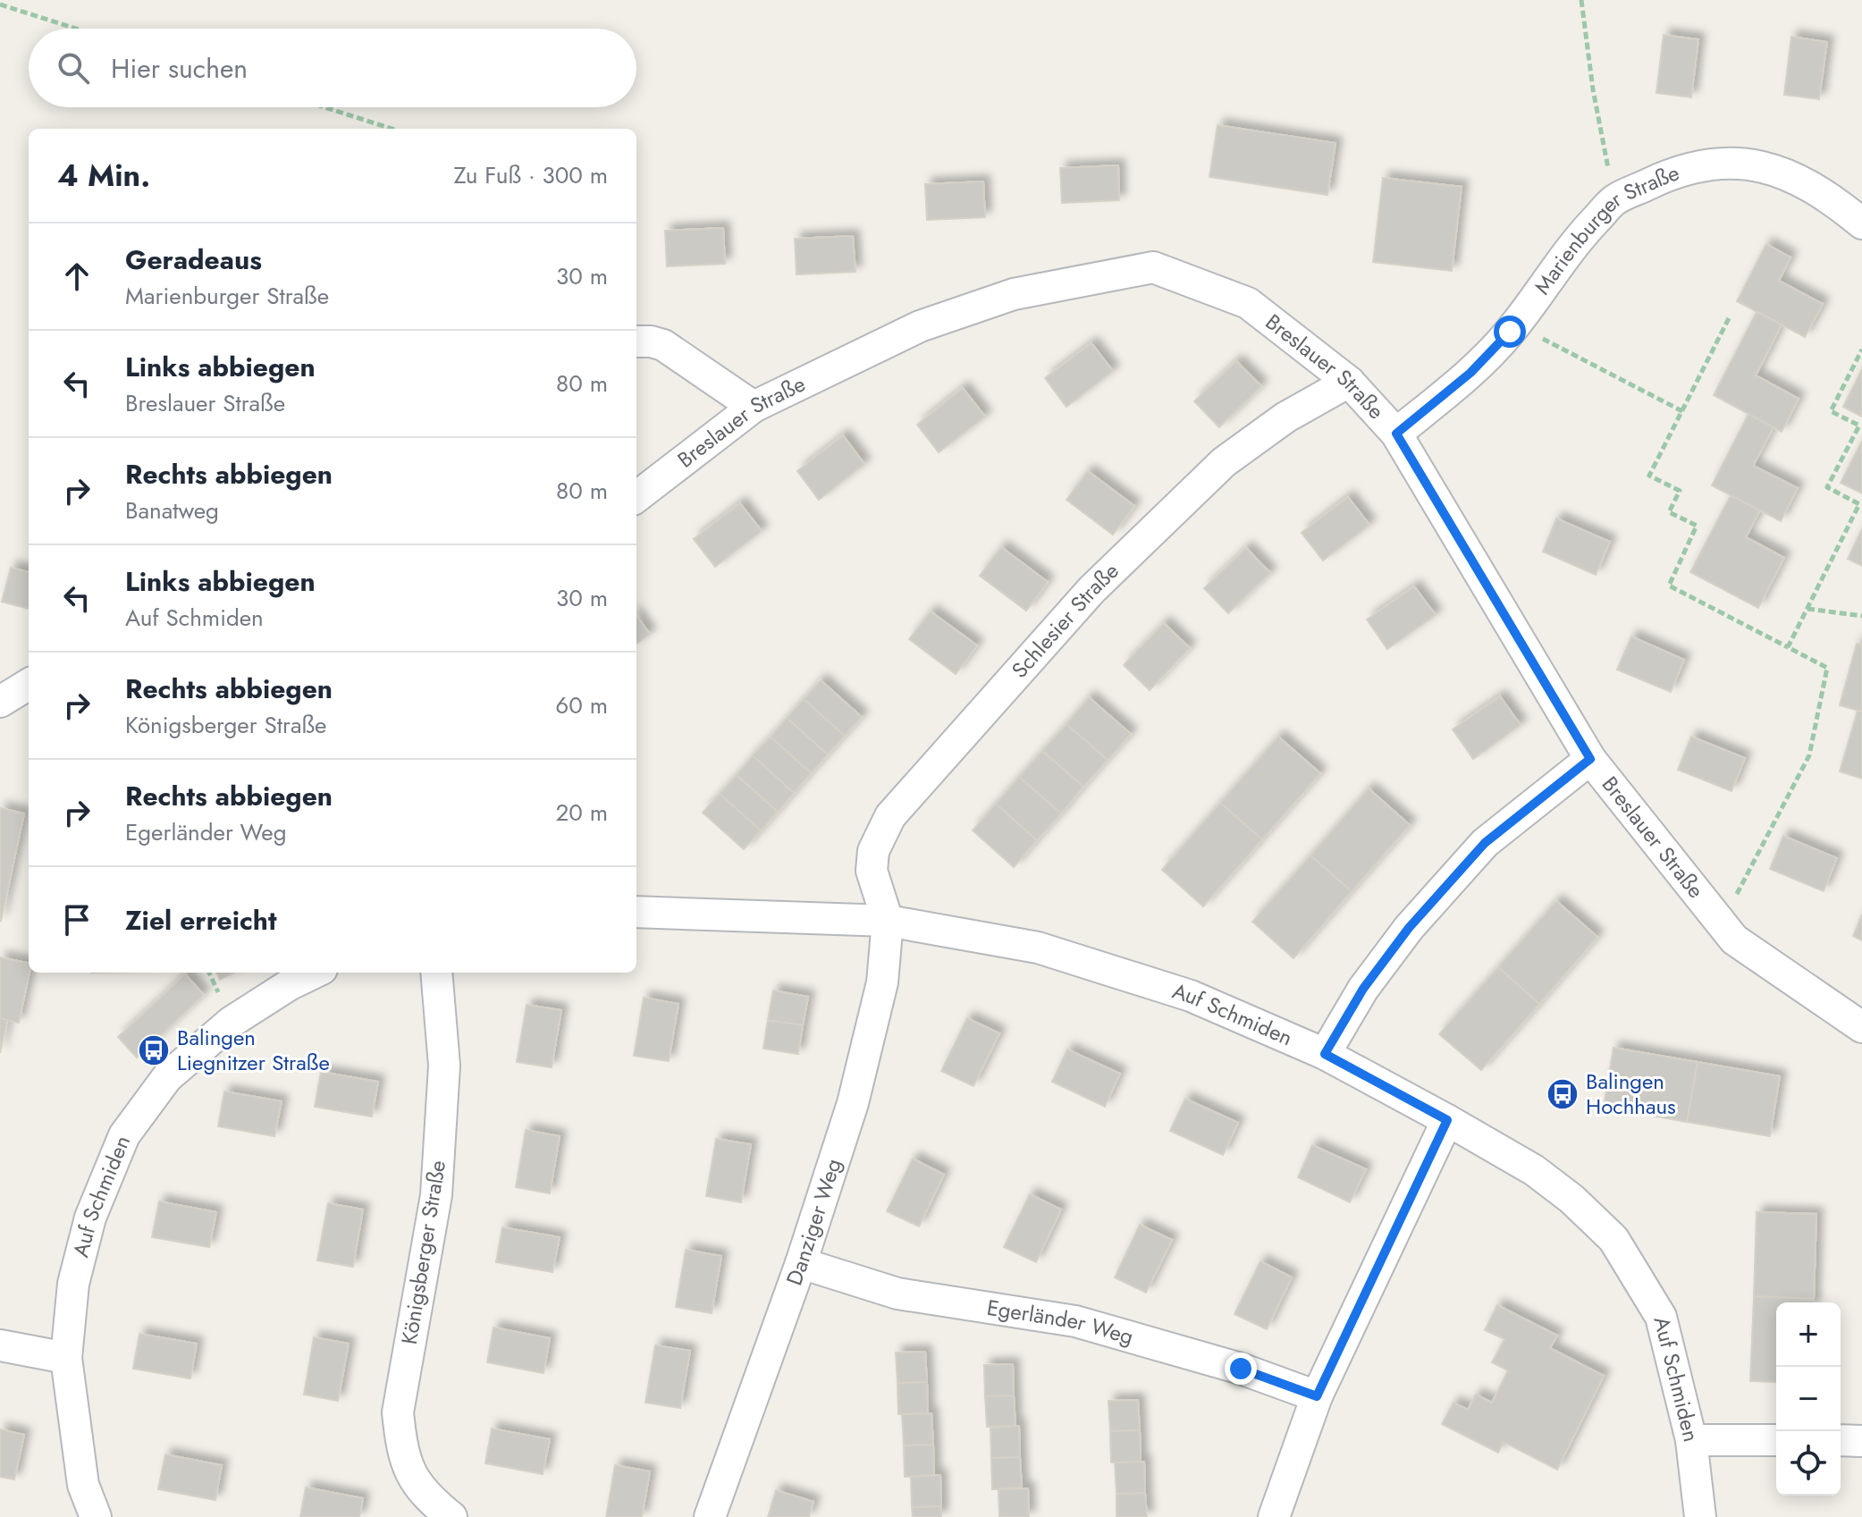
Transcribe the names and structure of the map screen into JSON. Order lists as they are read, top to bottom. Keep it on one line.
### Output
{"streets":{"street":["Marienburger Straße","Breslauer Straße","Schlesier Straße","Auf Schmiden","Danziger Weg","Königsberger Straße","Egerländer Weg"]},"crossings":[["Marienburger Straße","Breslauer Straße"],["Breslauer Straße","Schlesier Straße"],["Schlesier Straße","Auf Schmiden"],["Schlesier Straße","Danziger Weg"],["Auf Schmiden","Danziger Weg"],["Danziger Weg","Egerländer Weg"]],"places":{"bus stop":["Balingen Liegnitzer Straße","Balingen Hochhaus"]},"page":{"search":"Hier suchen","heading":["4 Min.","Zu Fuß · 300 m"],"list":[["Geradeaus","Marienburger Straße","30 m"],["Links abbiegen","Breslauer Straße","80 m"],["Rechts abbiegen","Banatweg","80 m"],["Links abbiegen","Auf Schmiden","30 m"],["Rechts abbiegen","Königsberger Straße","60 m"],["Rechts abbiegen","Egerländer Weg","20 m"],"Ziel erreicht"],"map_buttons":["+","−"]}}
